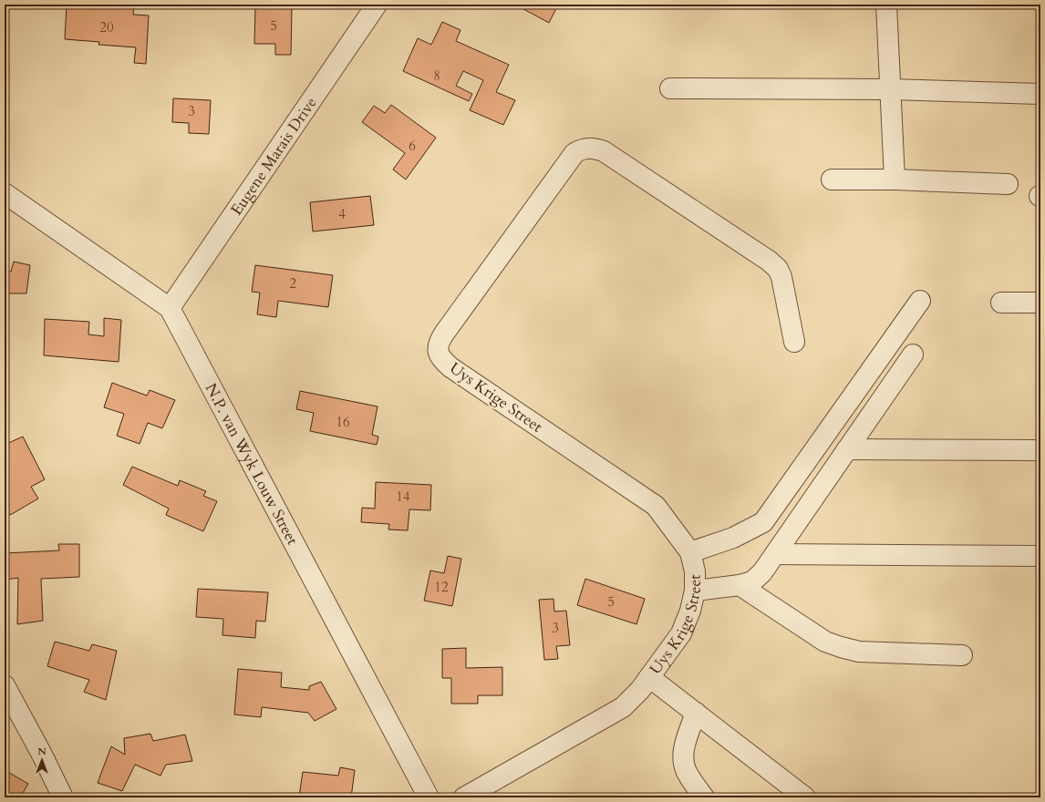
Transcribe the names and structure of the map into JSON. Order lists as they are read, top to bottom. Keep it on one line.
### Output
{"streets":{"street":["Eugene Marais Drive","Uys Krige Street","N.P. van Wyk Louw Street"]},"crossings":[["Eugene Marais Drive","N.P. van Wyk Louw Street"]],"house_numbers":["5","20","8","3","6","4","2","16","14","12","5","3"],"north":"top"}
